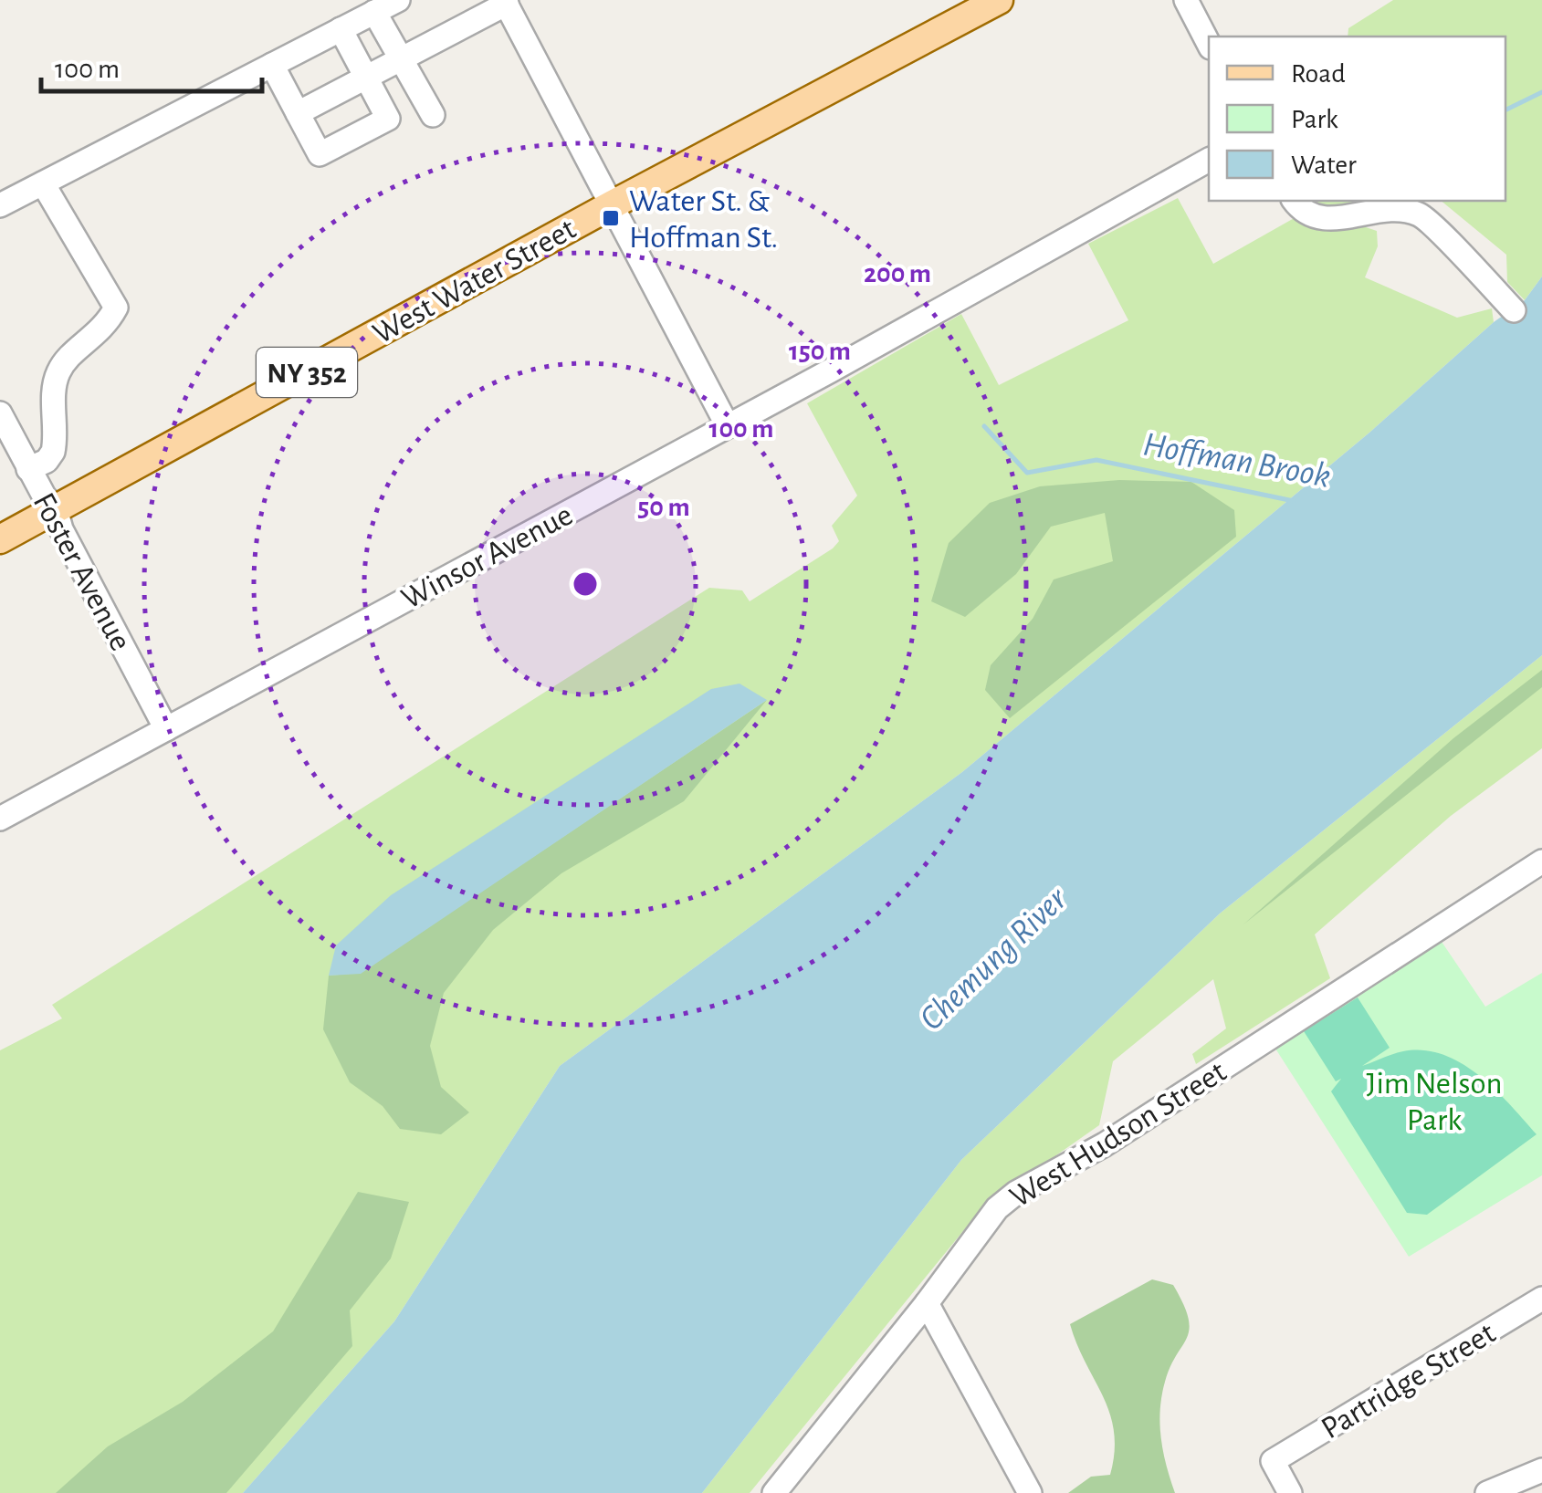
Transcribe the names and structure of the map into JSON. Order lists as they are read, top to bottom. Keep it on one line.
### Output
{"streets":{"main road":["West Water Street","NY 352"],"street":["Winsor Avenue","Foster Avenue","West Hudson Street","Partridge Street"]},"crossings":[["West Water Street","Foster Avenue"],["Winsor Avenue","Foster Avenue"]],"water":["Hoffman Brook","Chemung River"],"parks":["Jim Nelson Park"],"places":{"transit":["Water St. & Hoffman St."]},"legend":["Road","Park","Water"],"scale_bar":"100 m","rings":["200 m","150 m","100 m","50 m"]}
